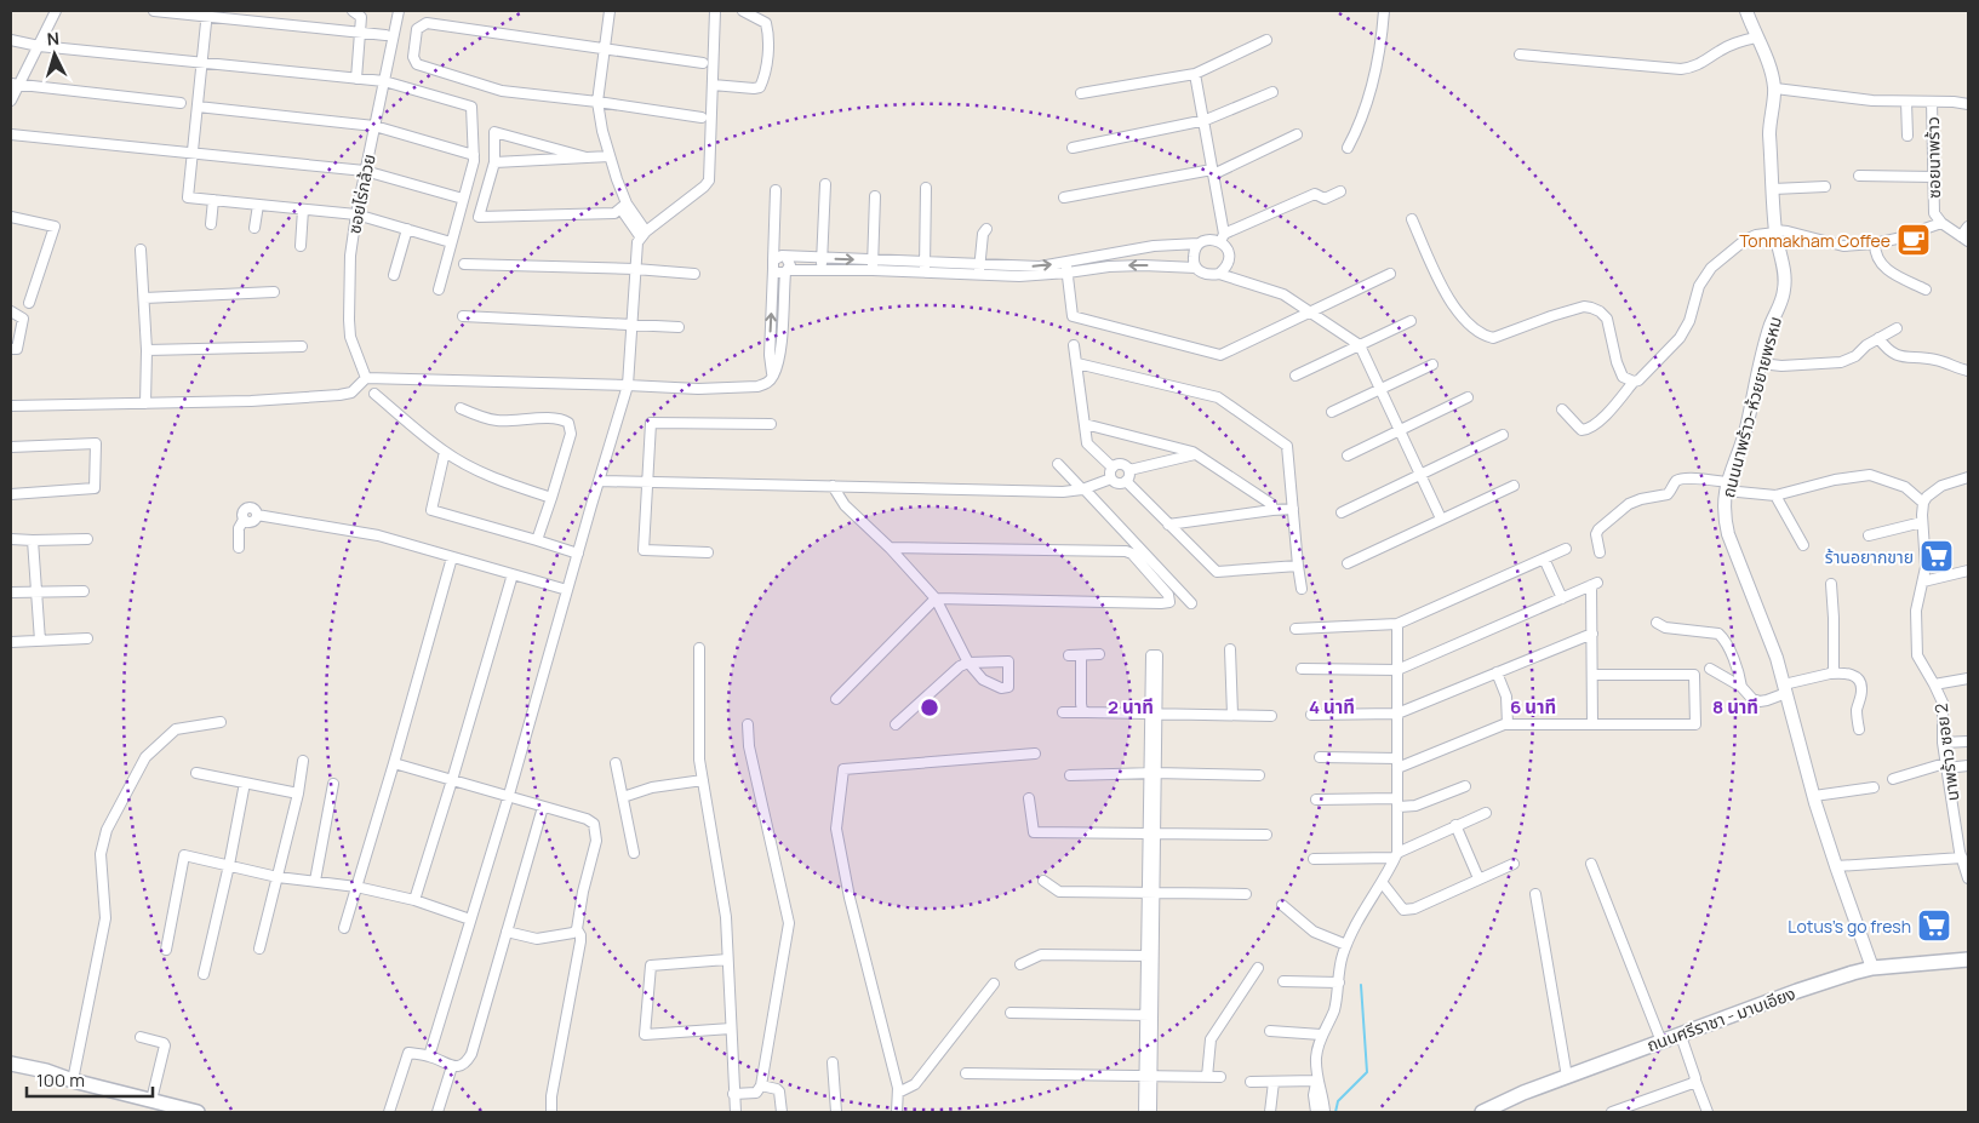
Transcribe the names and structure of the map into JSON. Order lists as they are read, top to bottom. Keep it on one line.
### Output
{"streets":{"main road":["ถนนศรีราชา - มาบเอียง"],"street":["ซอยนาพร้าว","ซอยไร่กล้วย","ถนนนาพร้าว-ห้วยยายพรหม","นาพร้าว ซอย 2"]},"crossings":[["ถนนนาพร้าว-ห้วยยายพรหม","ถนนศรีราชา - มาบเอียง"]],"places":{"cafe":["Tonmakham Coffee"],"supermarket":["ร้านอยากขาย","Lotus's go fresh"]},"scale_bar":"100 m","north":"top","rings":["2 นาที","4 นาที","6 นาที","8 นาที"]}
